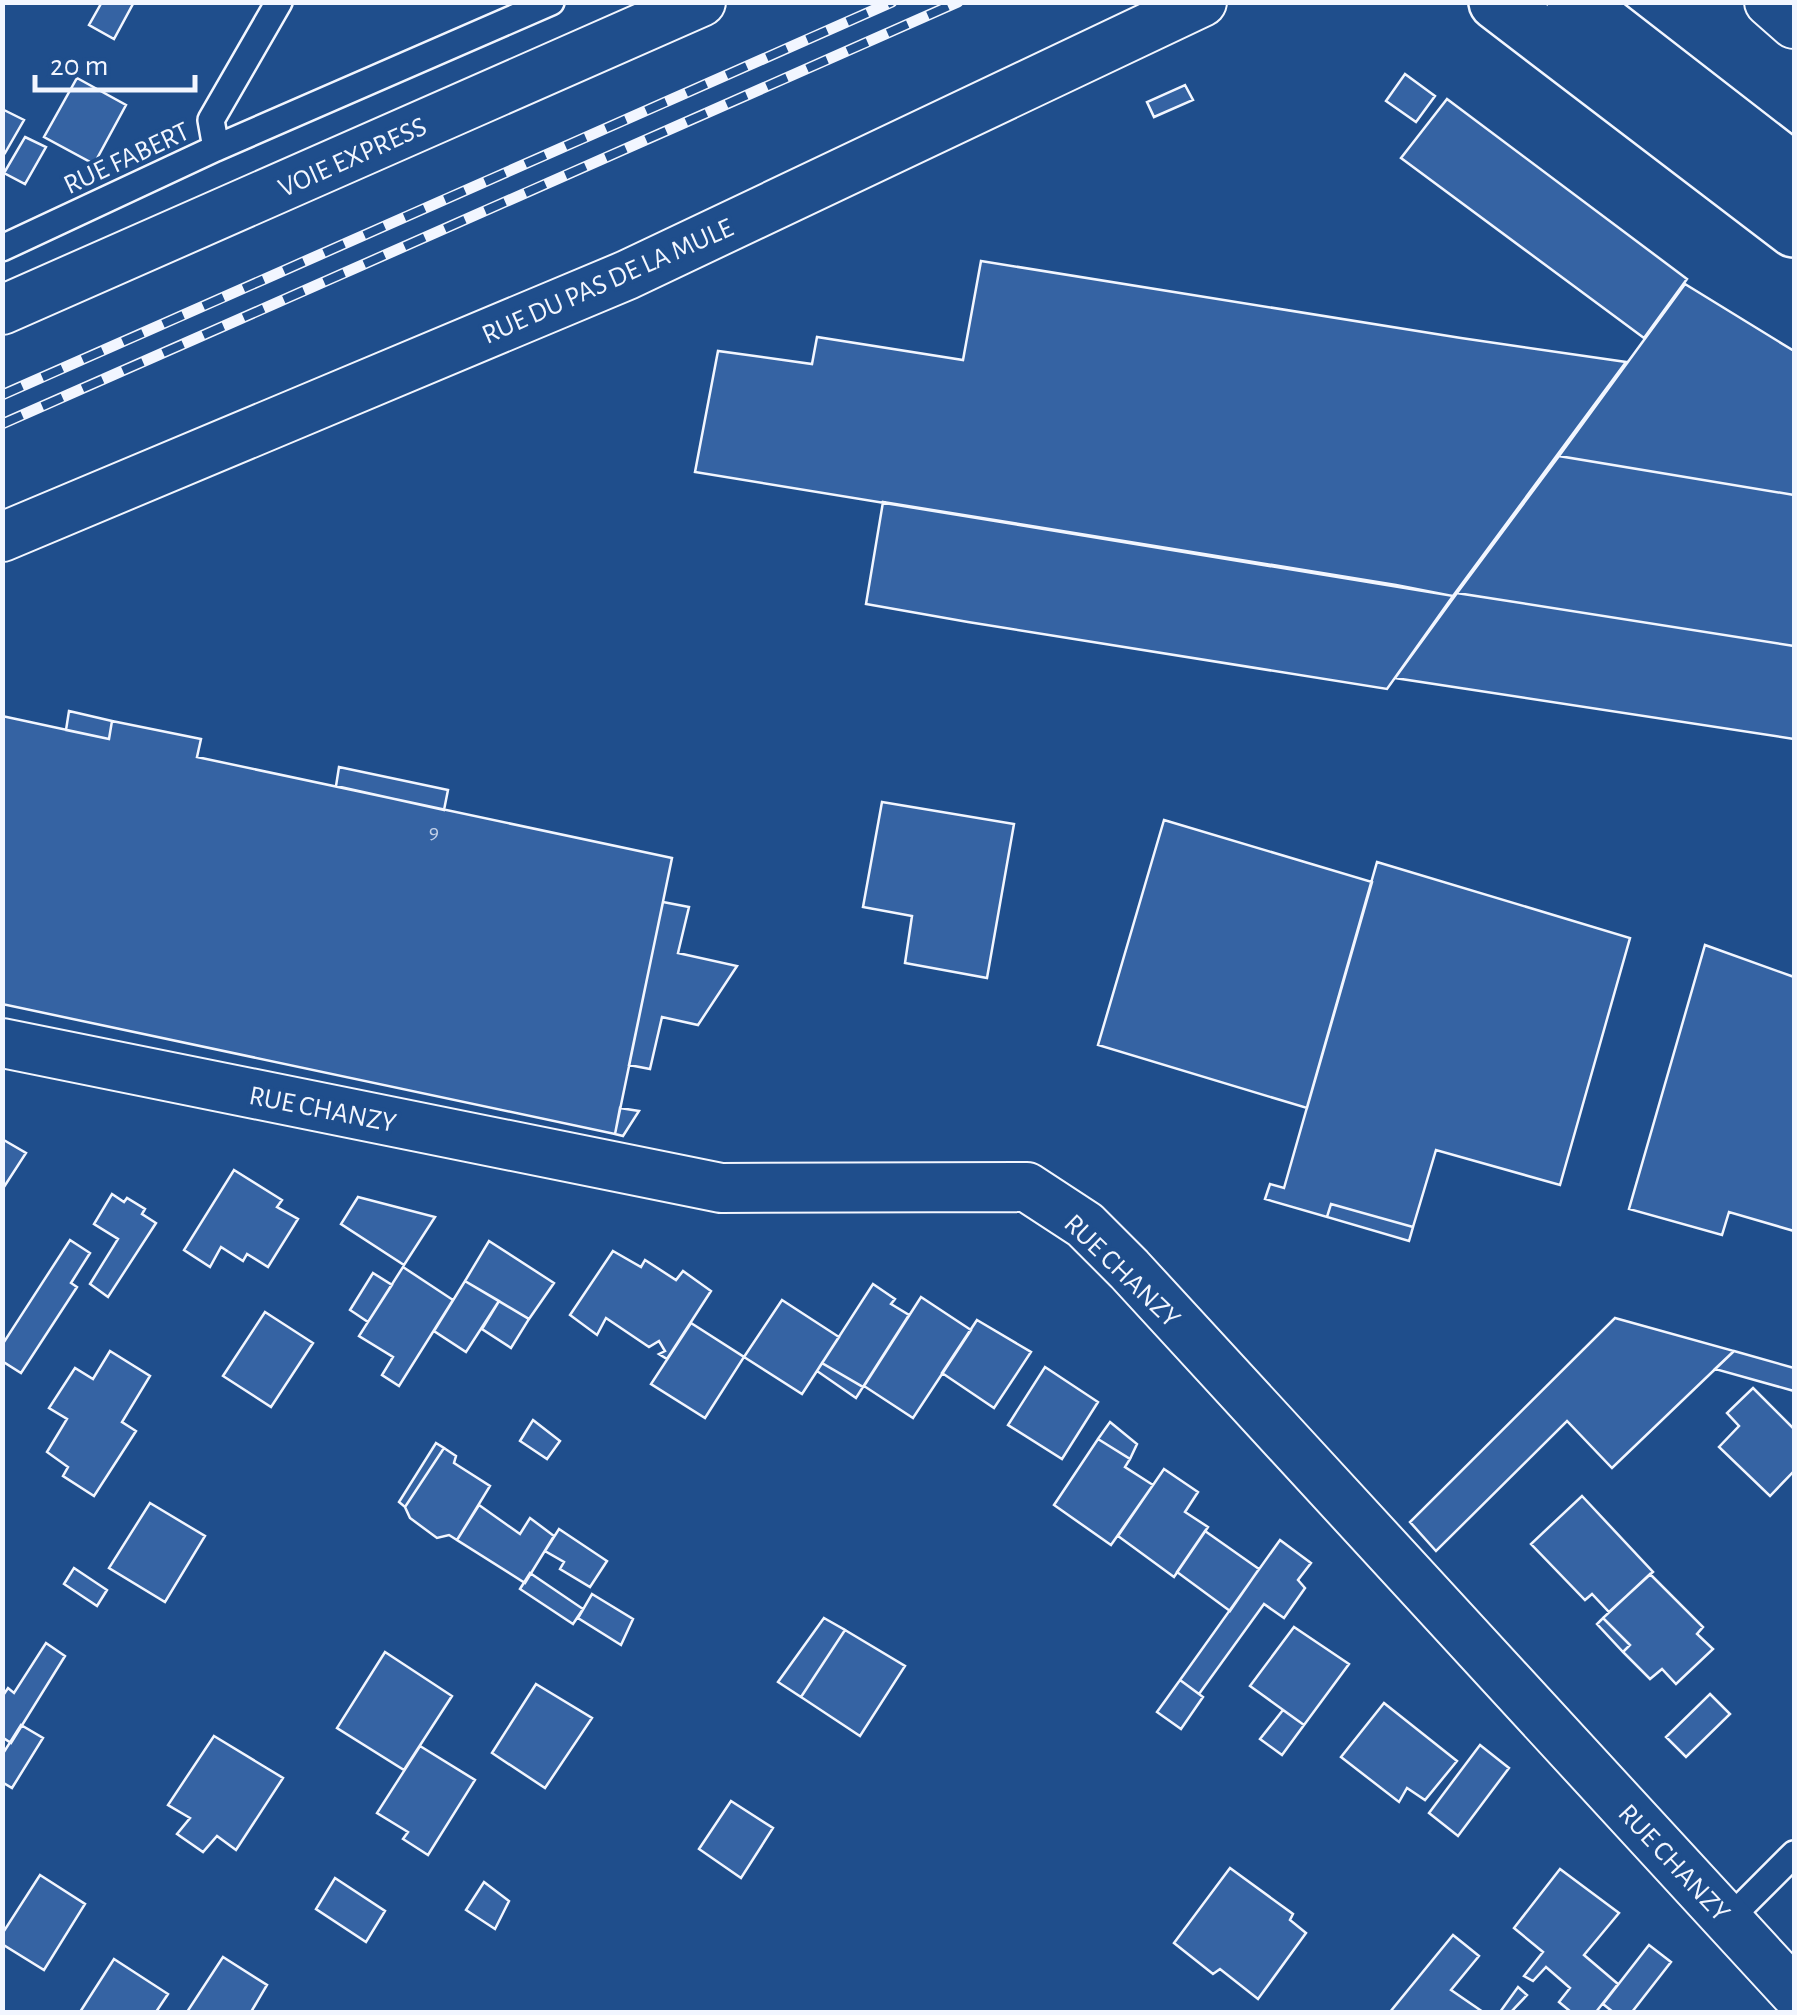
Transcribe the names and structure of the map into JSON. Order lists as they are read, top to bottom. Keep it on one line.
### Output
{"streets":{"street":["VOIE EXPRESS","RUE DU PAS DE LA MULE","RUE CHANZY"],"lane":["RUE FABERT"]},"house_numbers":["9"],"scale_bar":"20 m"}
